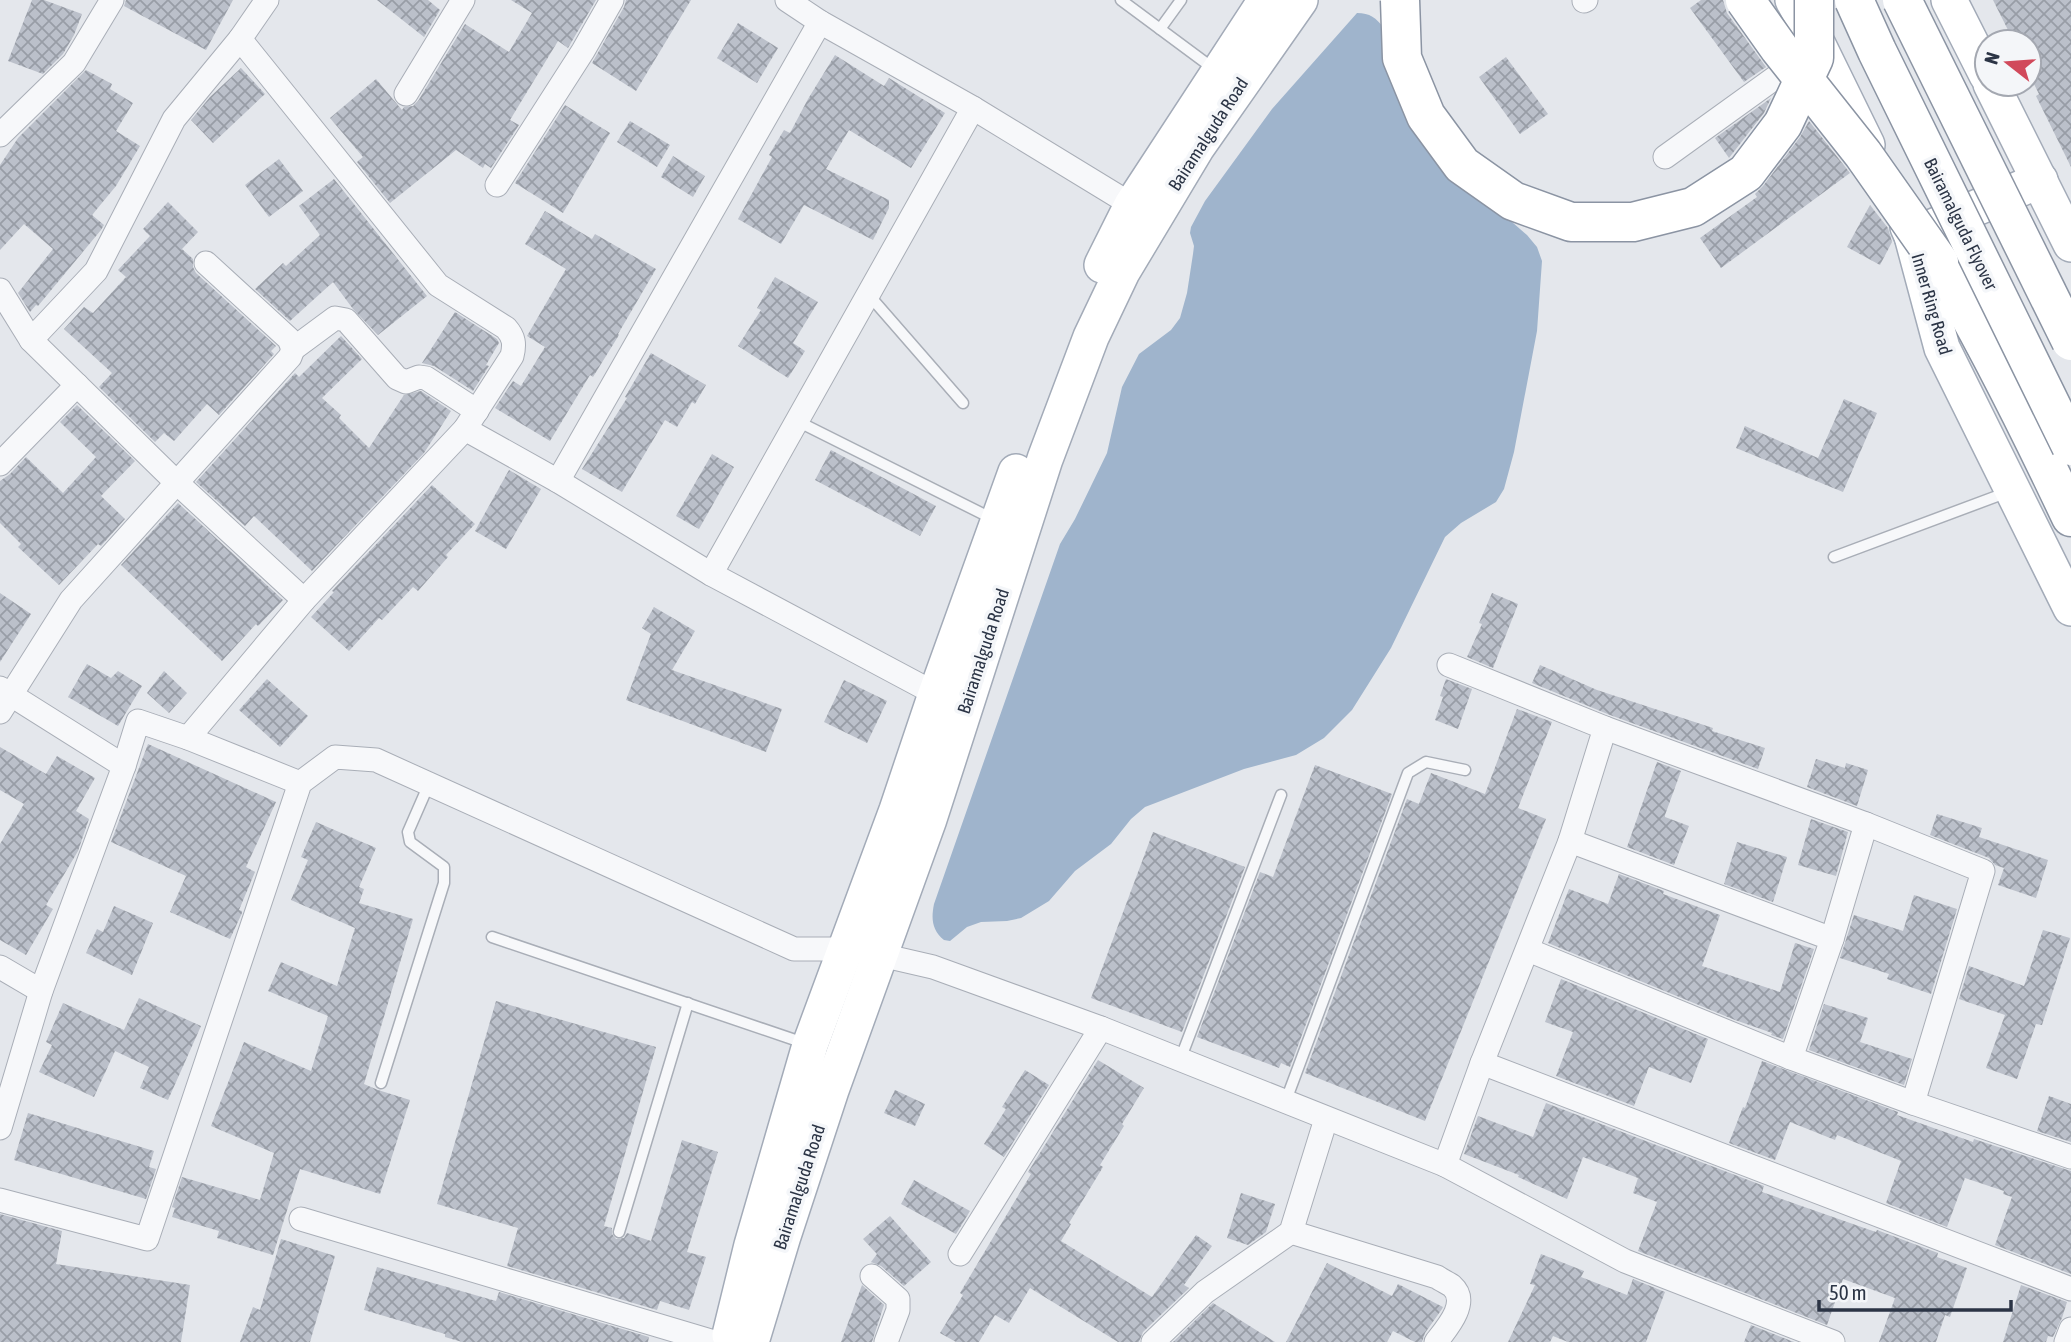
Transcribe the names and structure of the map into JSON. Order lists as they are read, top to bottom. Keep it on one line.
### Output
{"streets":{"highway":["Bairamalguda Flyover"],"main road":["Bairamalguda Road","Inner Ring Road"]},"scale_bar":"50 m","north":"left"}
